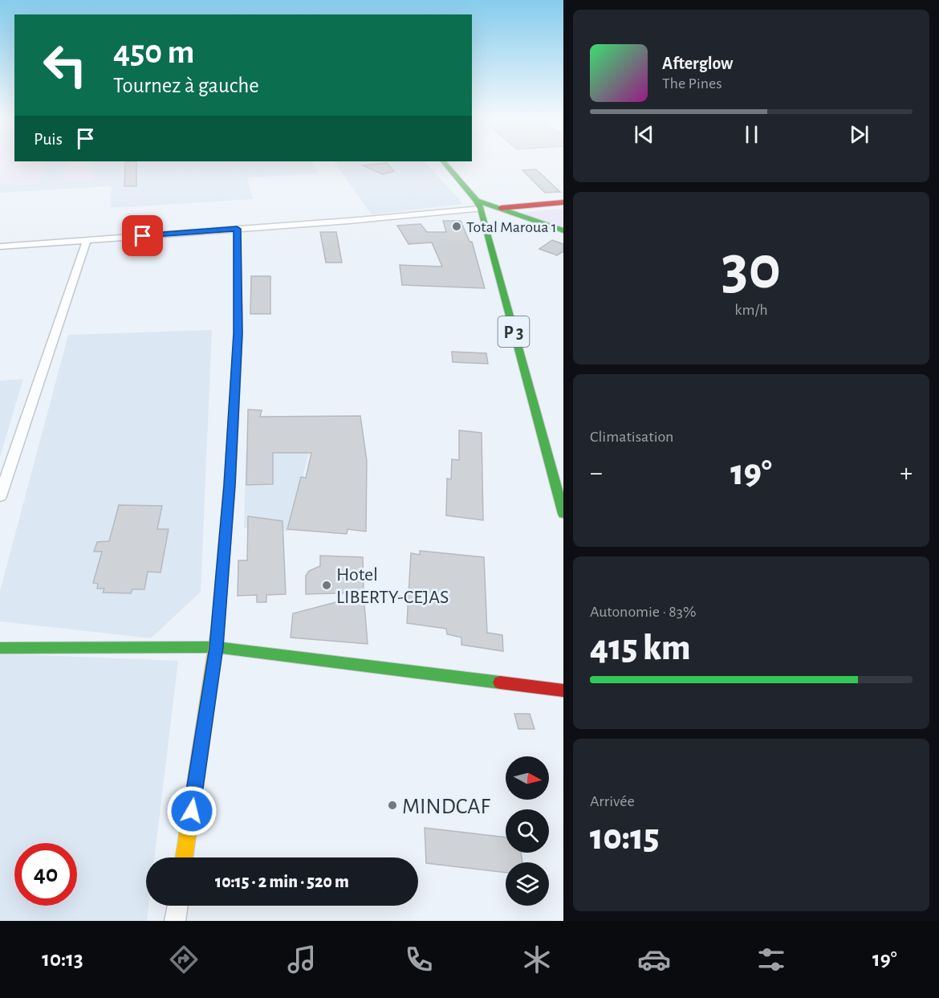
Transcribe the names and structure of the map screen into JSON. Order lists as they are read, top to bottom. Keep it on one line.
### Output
{"streets":{"street":["P 3"]},"places":["Total Maroua 1","Hotel LIBERTY-CEJAS","MINDCAF"],"north":"right","page":{"turn":["450 m","Tournez à gauche"],"song":["Afterglow","The Pines"],"then":"Puis","tile":[["30","km/h"],"Climatisation",["Autonomie · 83%","415 km"],["Arrivée","10:15"]],"heat":["−","19°","+"],"limit":"40","trip":"10:15 · 2 min · 520 m","tabs":["10:13","19°"]}}
